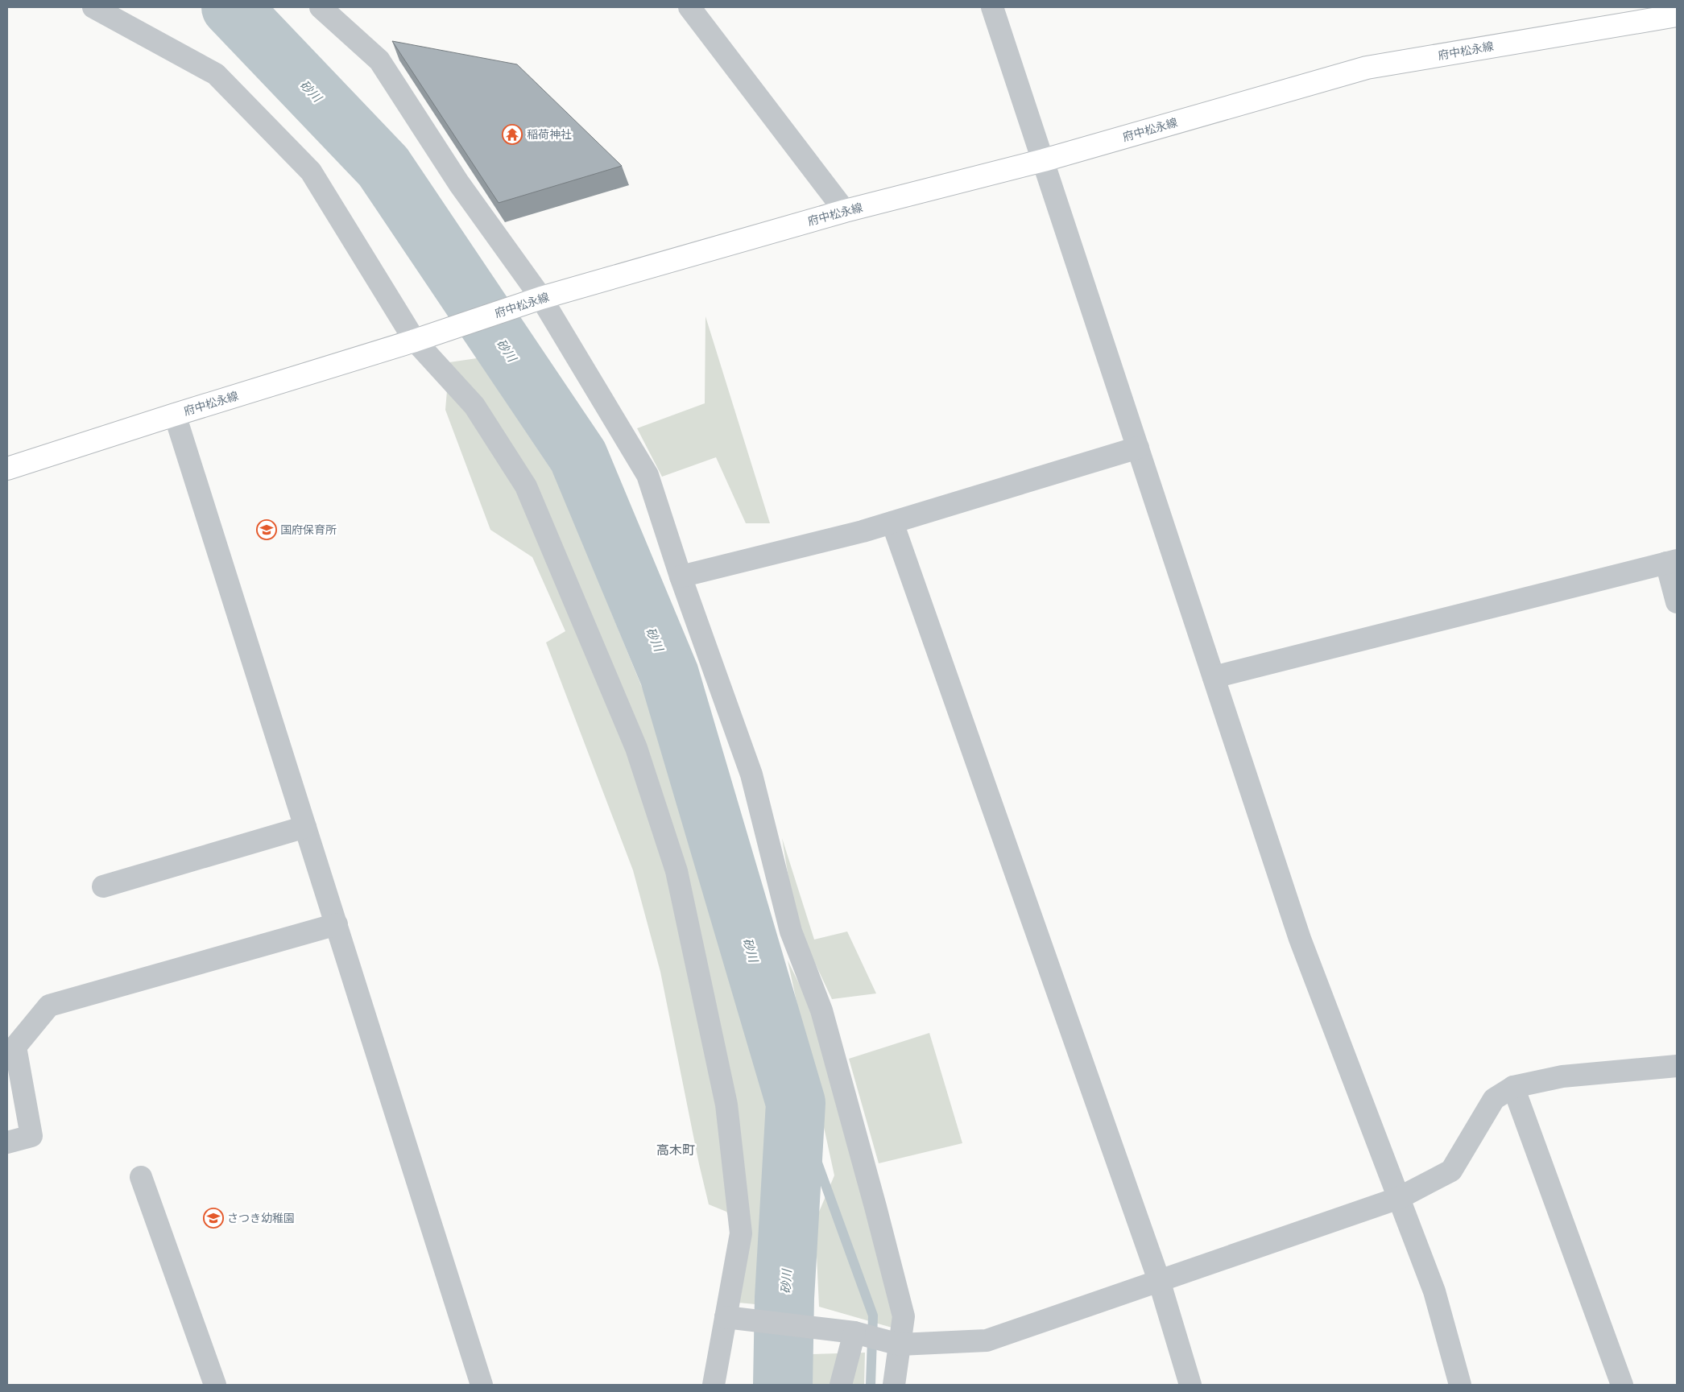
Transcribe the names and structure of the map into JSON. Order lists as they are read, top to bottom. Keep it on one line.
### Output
{"streets":{"main road":["府中松永線"]},"districts":["高木町"],"water":["砂川"],"places":{"temple":["稲荷神社"],"school or university":["国府保育所","さつき幼稚園"]}}
